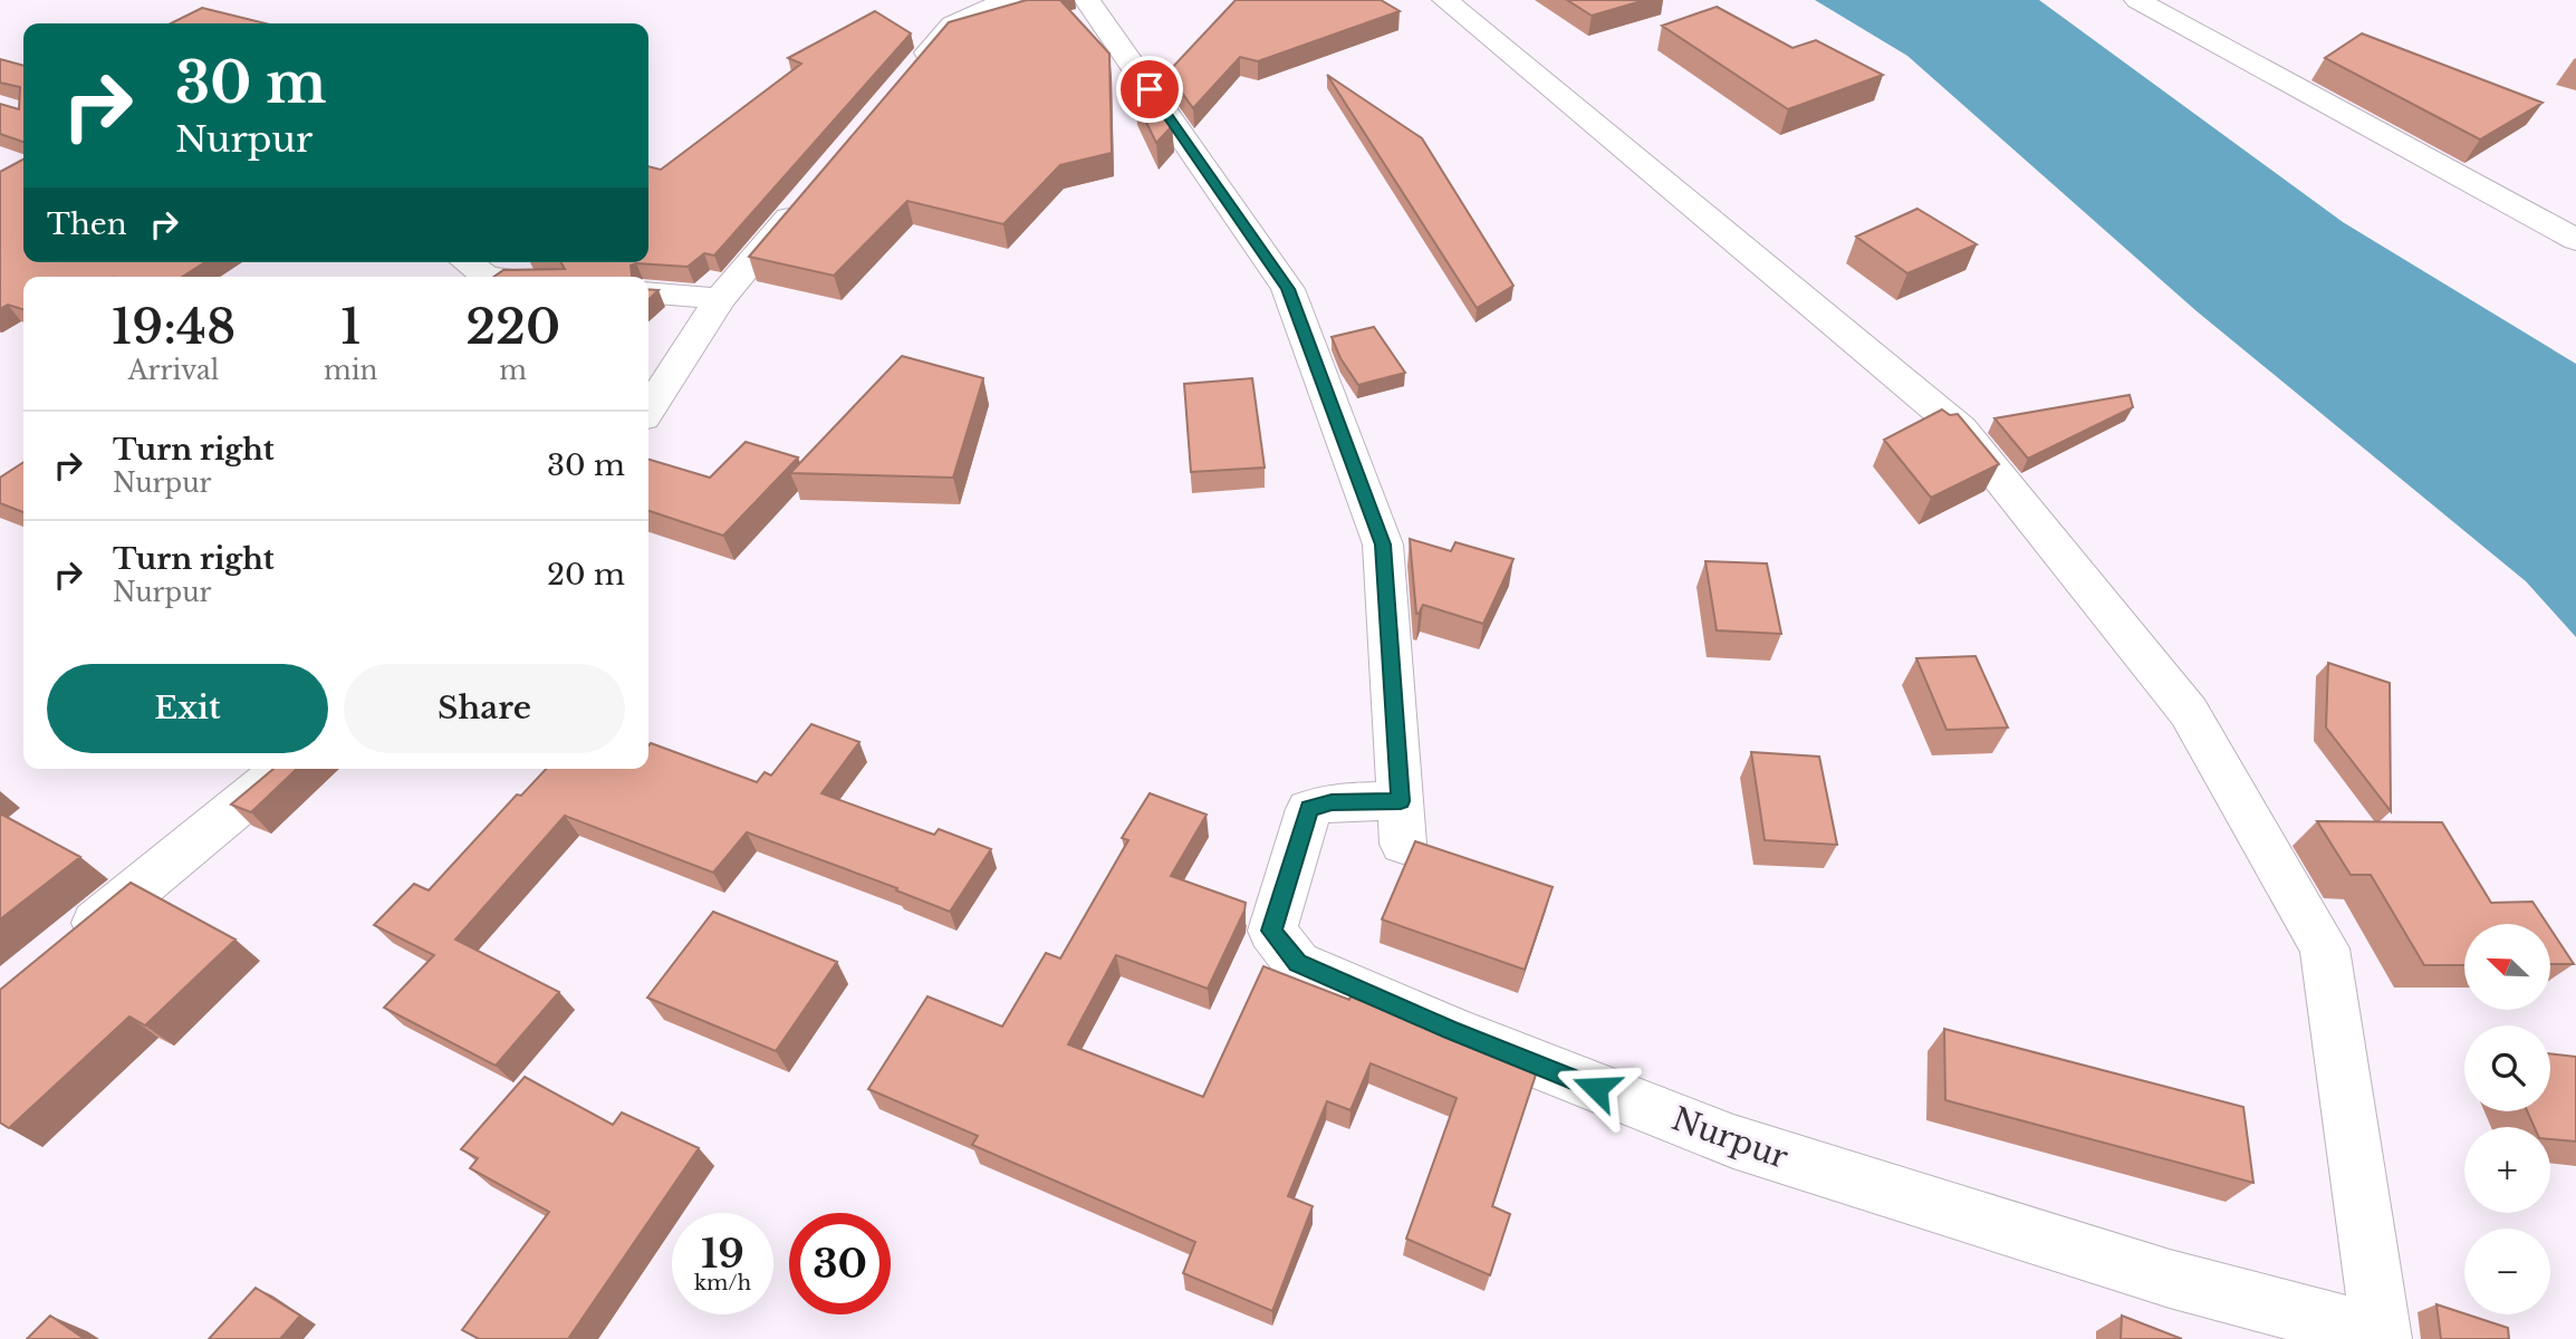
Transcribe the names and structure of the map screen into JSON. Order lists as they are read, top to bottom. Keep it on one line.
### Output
{"streets":{"street":["Nurpur"]},"north":"top left","page":{"turn":["30 m","Nurpur"],"then":"Then","eta":["19:48","Arrival","1","min","220","m"],"list":[{"name":"Turn right","note":"Nurpur","value":"30 m"},{"name":"Turn right","note":"Nurpur","value":"20 m"}],"buttons":["Exit","Share"],"map_buttons":["+","−"],"speed":"19 km/h","limit":"30"}}
